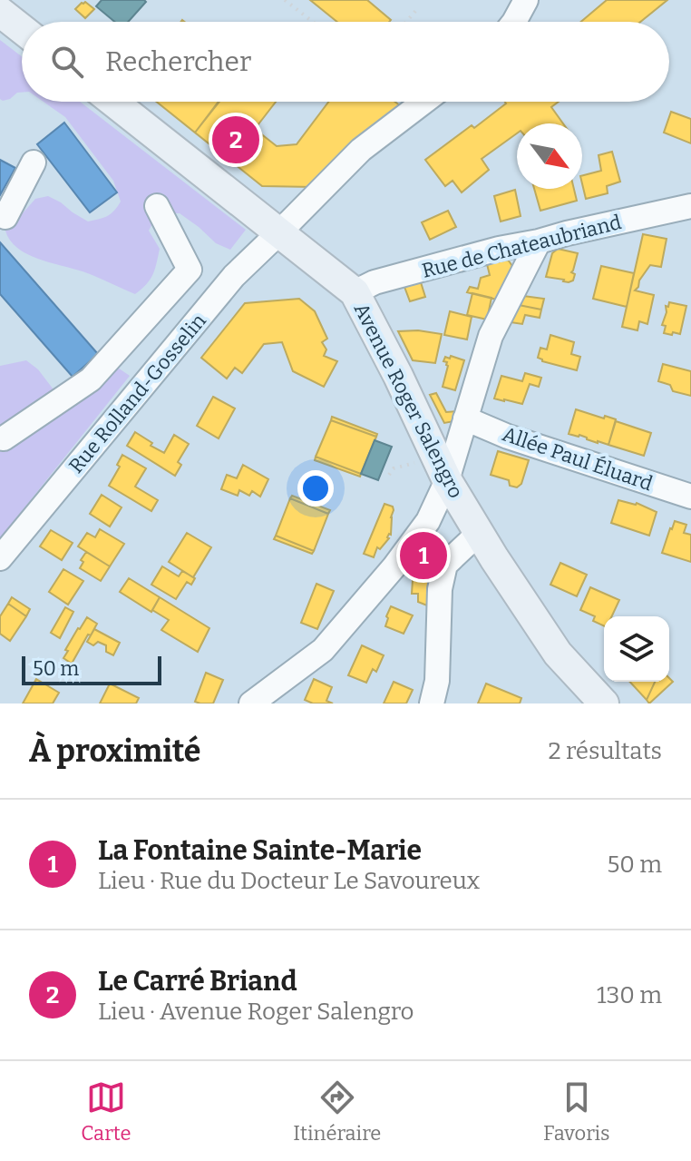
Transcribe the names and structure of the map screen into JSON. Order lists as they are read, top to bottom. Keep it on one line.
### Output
{"streets":{"main road":["Avenue Roger Salengro"],"street":["Rue de Chateaubriand","Rue Rolland-Gosselin","Allée Paul Éluard"]},"crossings":[["Rue de Chateaubriand","Avenue Roger Salengro"],["Rue Rolland-Gosselin","Avenue Roger Salengro"]],"scale_bar":"50 m","north":"bottom right","page":{"search":"Rechercher","pins":["2","1"],"scale":"50 m","heading":["À proximité","2 résultats"],"list":[{"mark":"1","name":"La Fontaine Sainte-Marie","note":"Lieu · Rue du Docteur Le Savoureux","value":"50 m"},{"mark":"2","name":"Le Carré Briand","note":"Lieu · Avenue Roger Salengro","value":"130 m"}],"nav":["Carte","Itinéraire","Favoris"]}}
